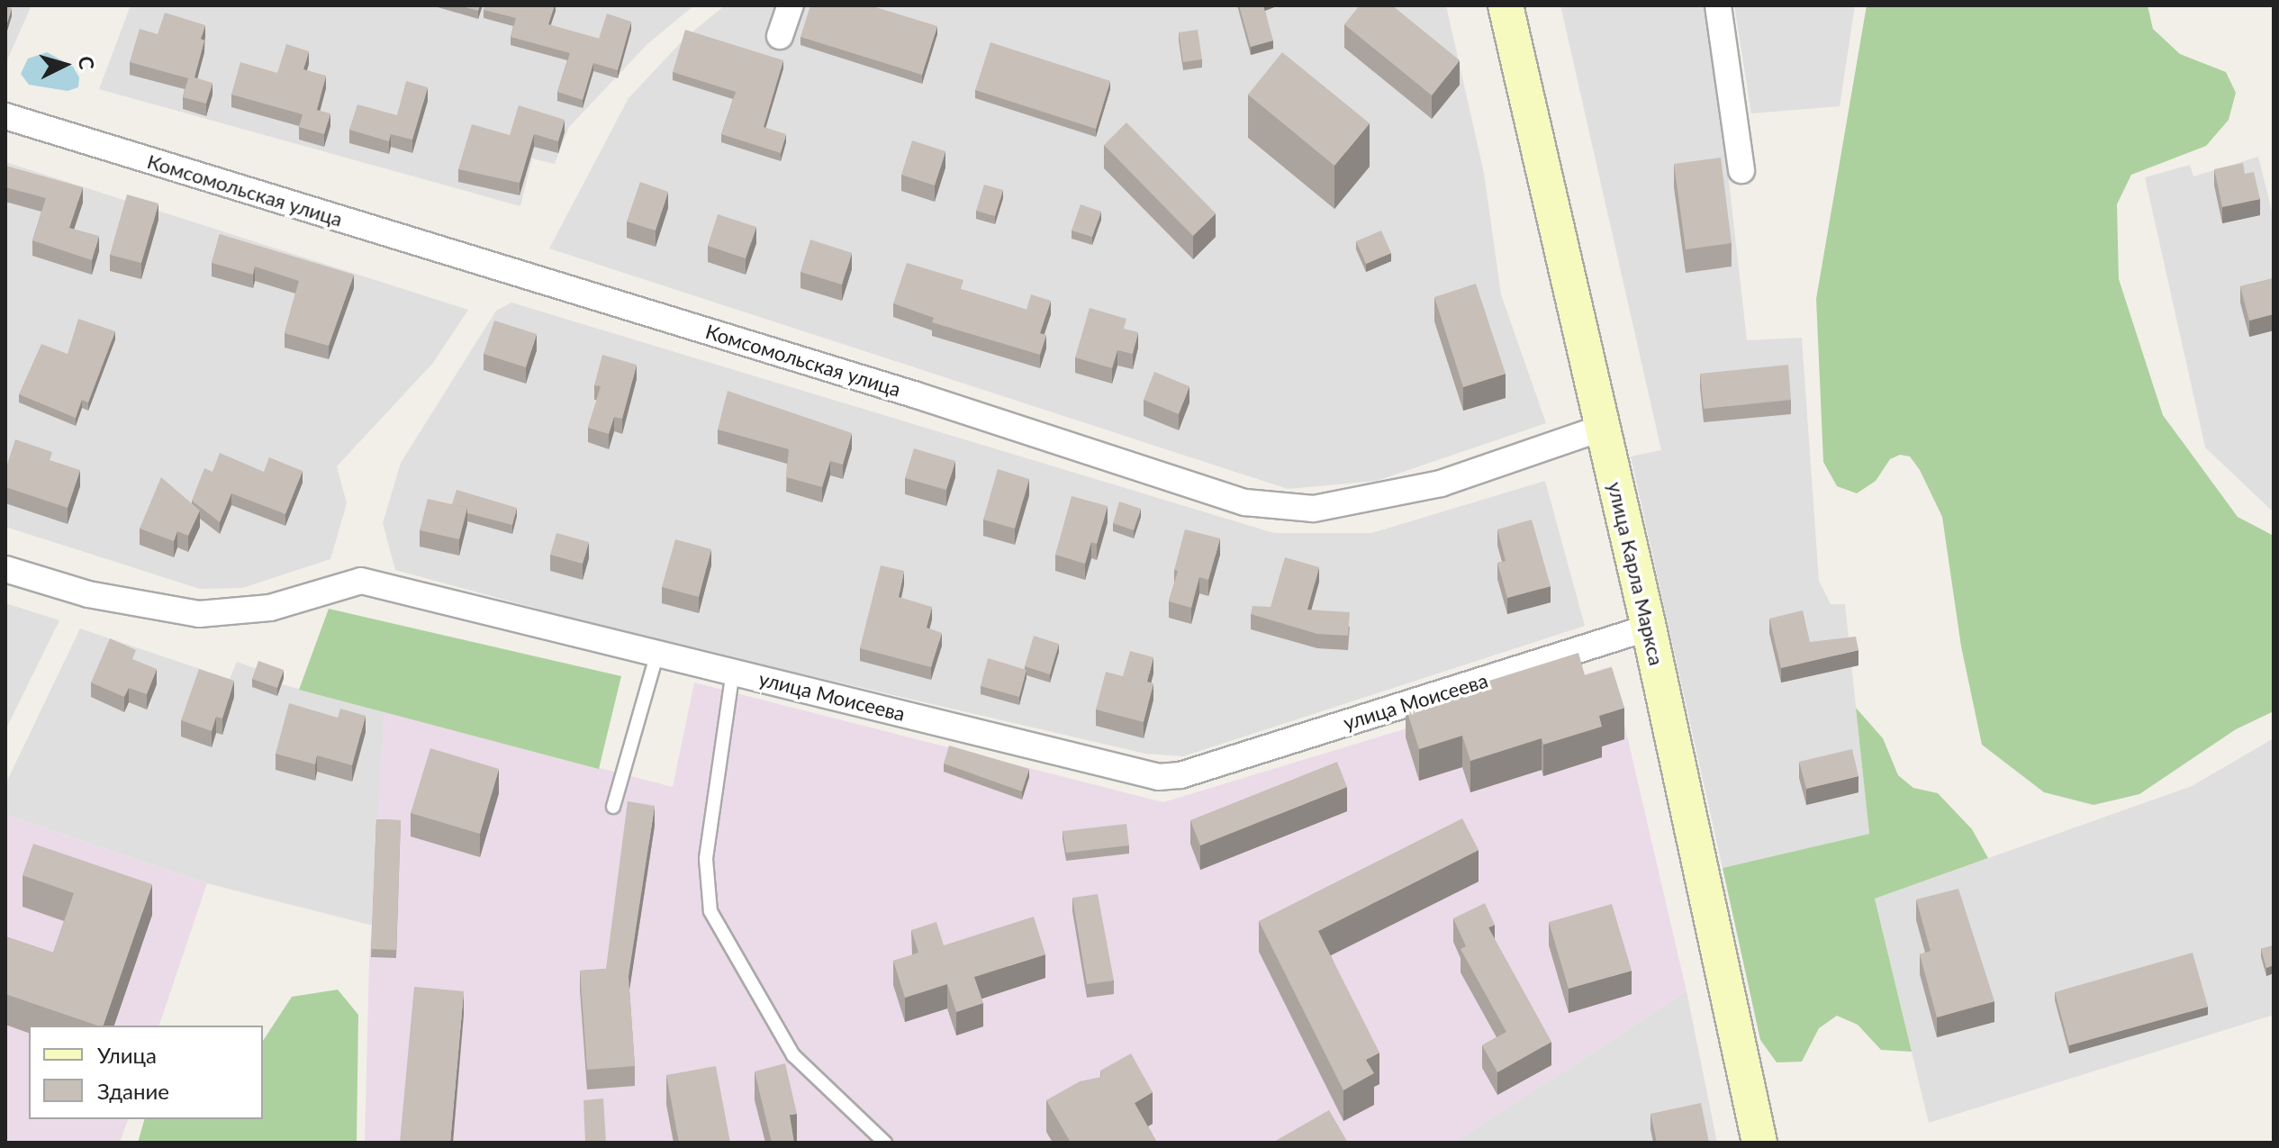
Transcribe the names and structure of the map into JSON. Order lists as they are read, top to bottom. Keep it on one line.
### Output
{"streets":{"street":["Комсомольская улица","улица Карла Маркса","улица Моисеева"]},"crossings":[["Комсомольская улица","улица Карла Маркса"],["улица Карла Маркса","улица Моисеева"]],"legend":["Улица","Здание"],"north":"right"}
